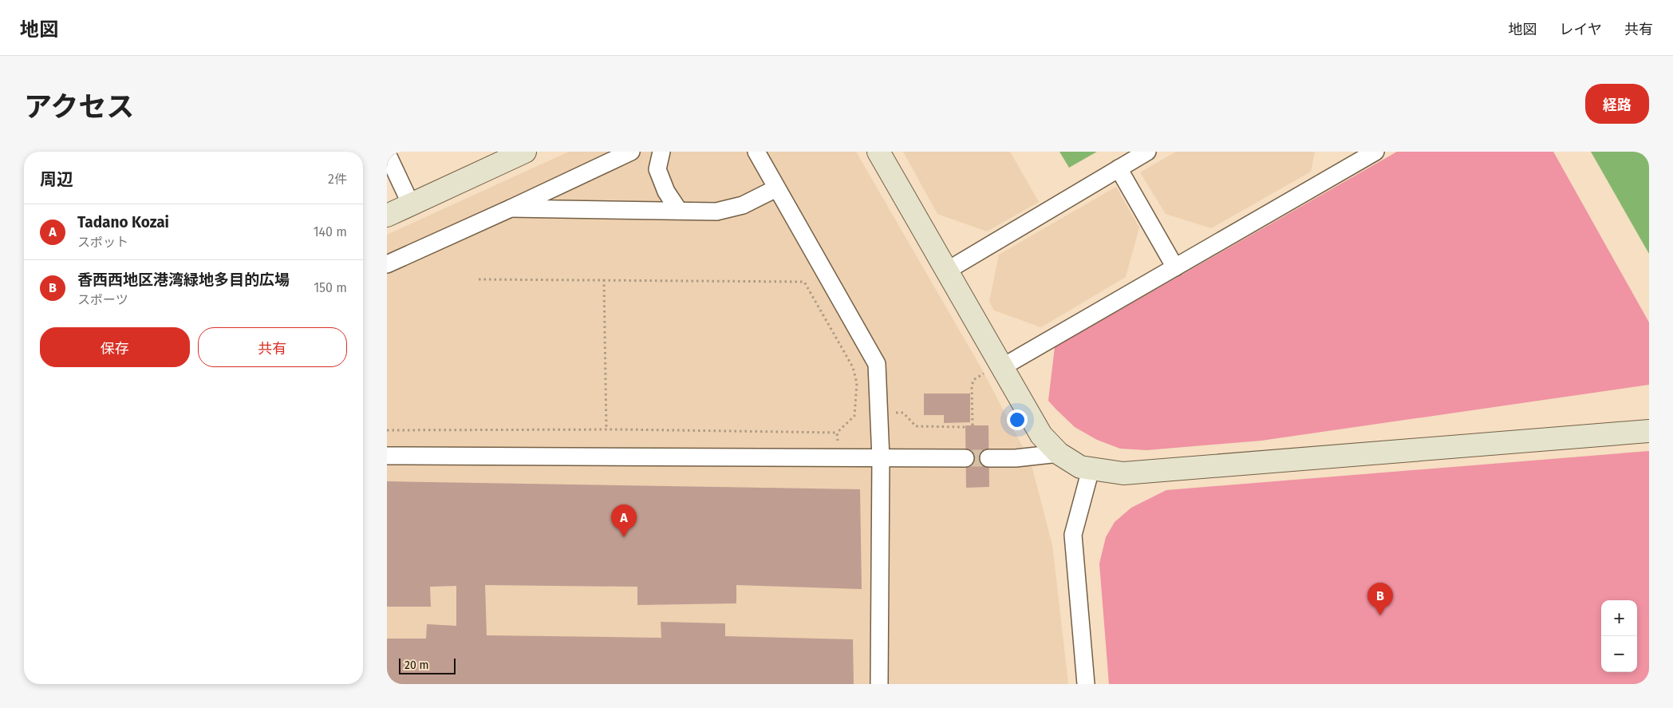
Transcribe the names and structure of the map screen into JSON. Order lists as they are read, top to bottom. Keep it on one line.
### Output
{"scale_bar":"20 m","page":{"header":"地図","nav":["地図","レイヤ","共有"],"title":"アクセス","buttons":["経路",["保存","共有"]],"heading":["周辺","2件"],"list":[{"mark":"A","name":"Tadano Kozai","note":"スポット","value":"140 m"},{"mark":"B","name":"香西西地区港湾緑地多目的広場","note":"スポーツ","value":"150 m"}],"pins":["A","B"],"map_buttons":["+","−"],"scale":"20 m"}}
